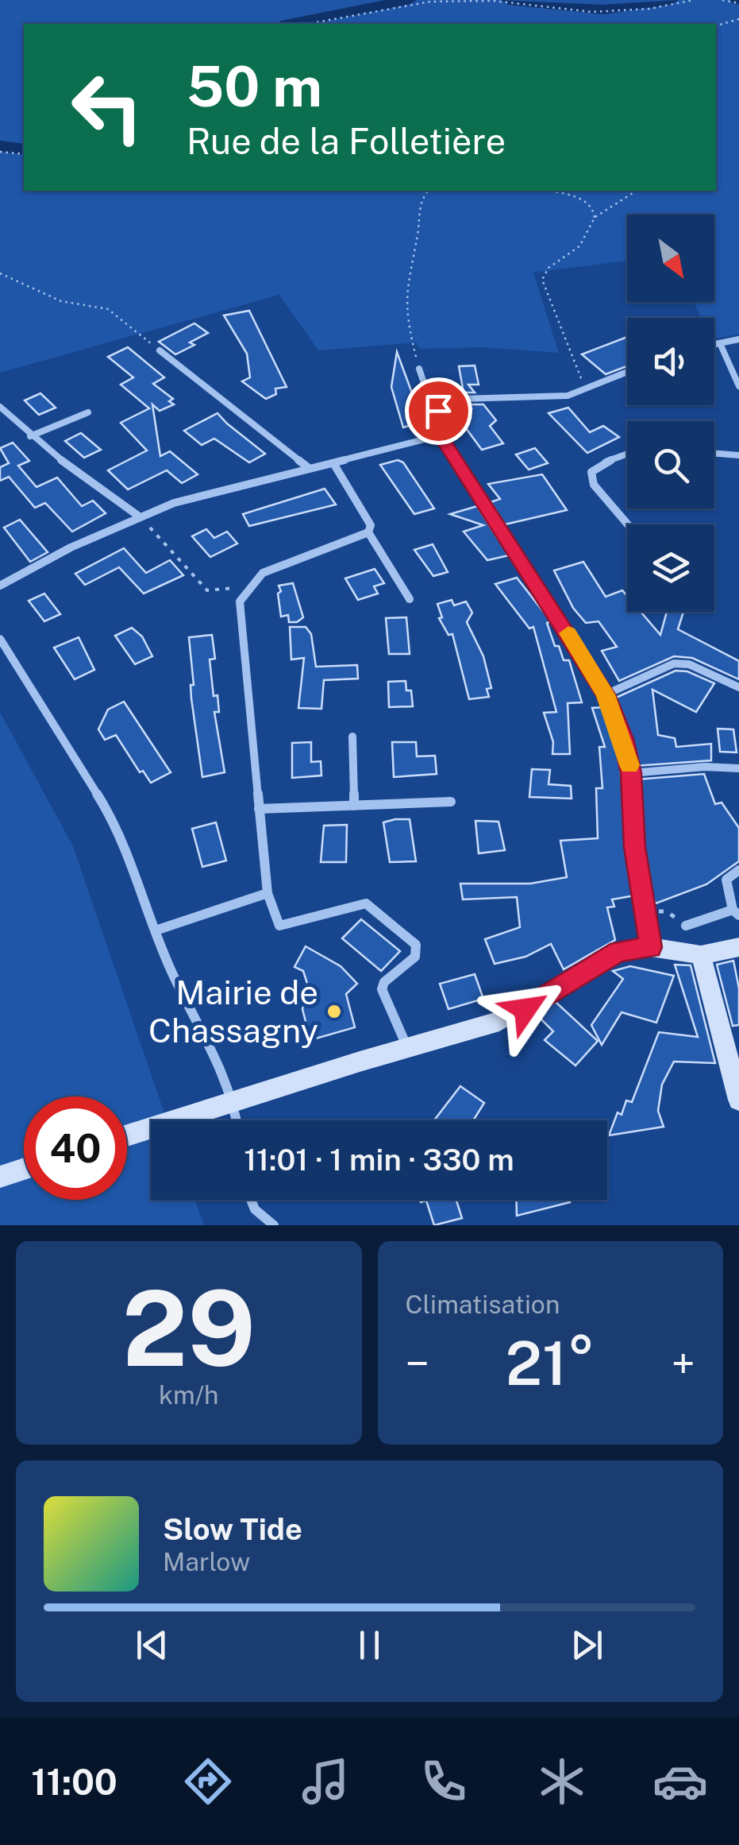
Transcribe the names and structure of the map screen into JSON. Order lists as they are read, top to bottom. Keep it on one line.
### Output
{"places":["Mairie de Chassagny"],"north":"bottom right","page":{"turn":["50 m","Rue de la Folletière"],"limit":"40","trip":"11:01 · 1 min · 330 m","tile":[["29","km/h"],"Climatisation"],"heat":["−","21°","+"],"song":["Slow Tide","Marlow"],"tabs":"11:00"}}
